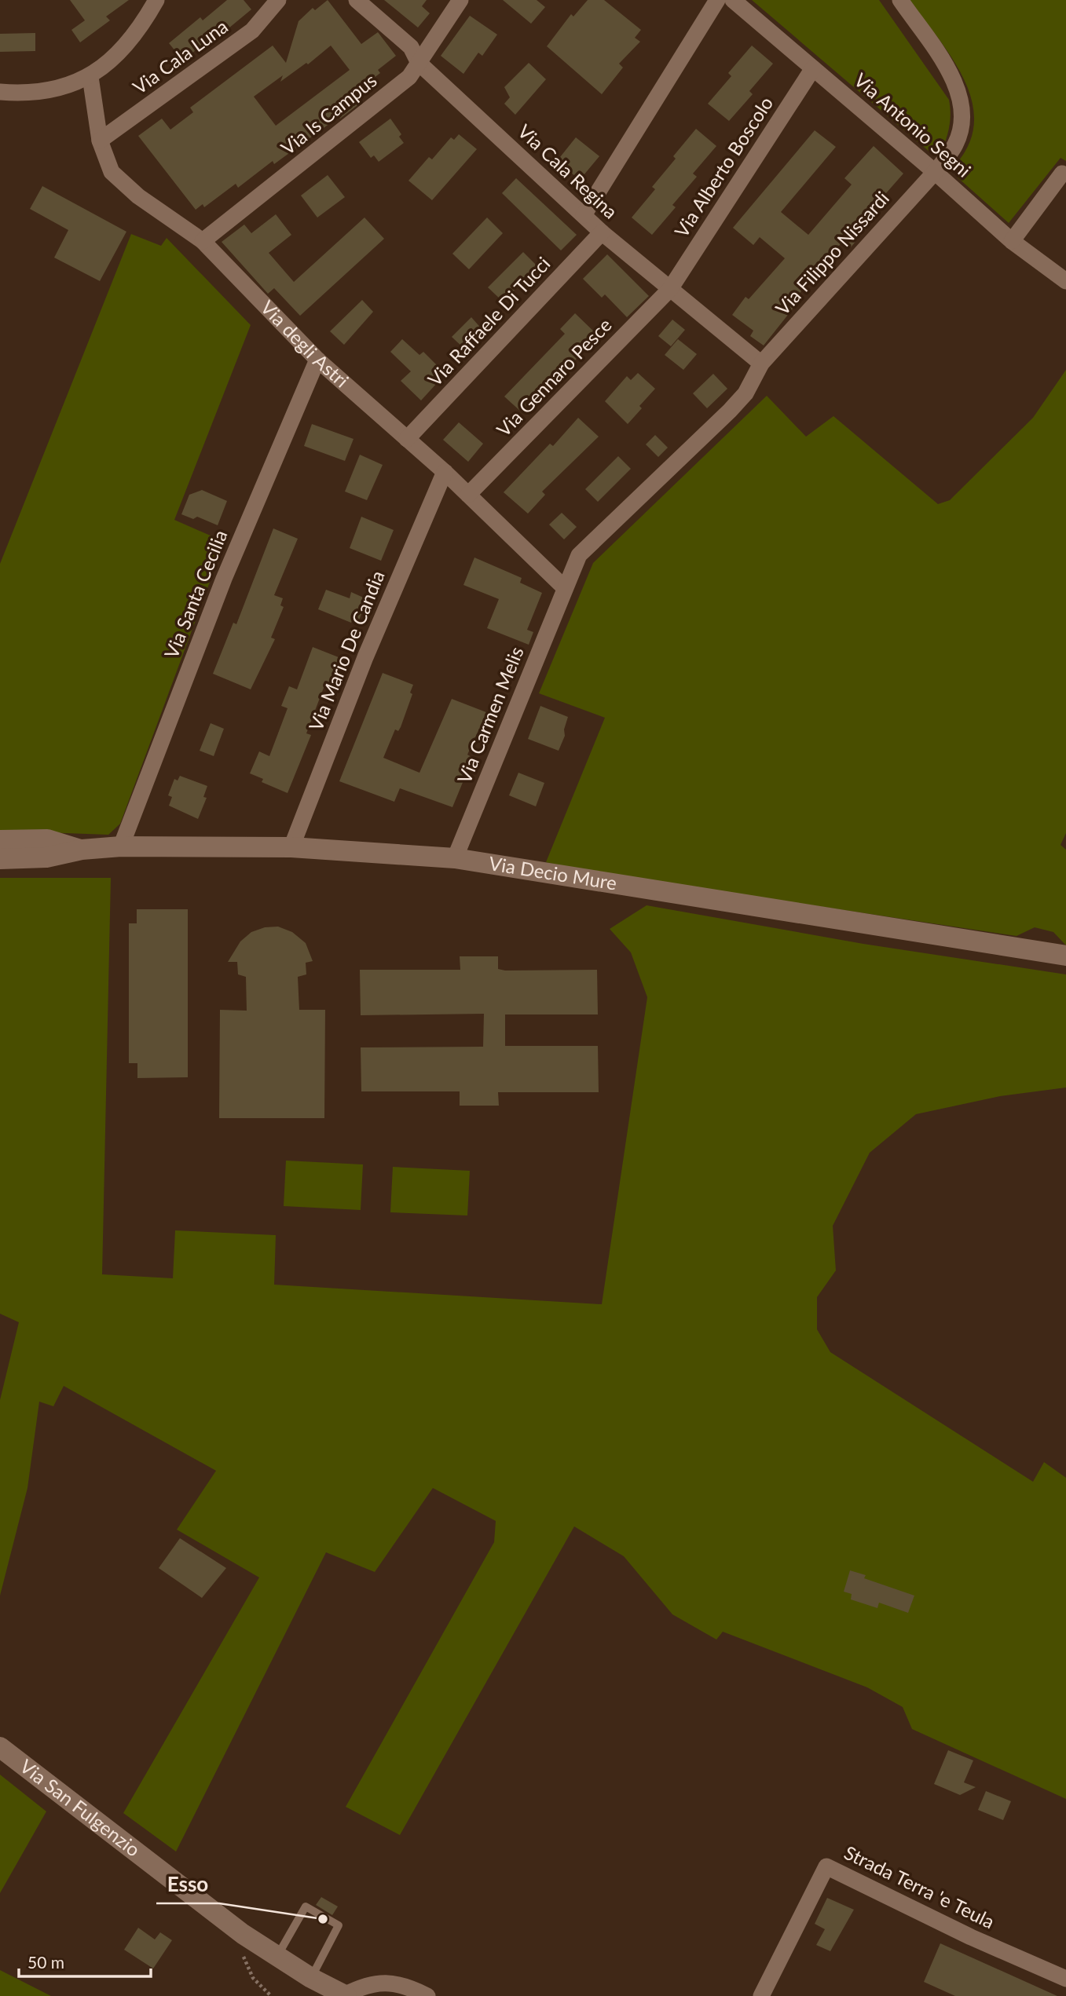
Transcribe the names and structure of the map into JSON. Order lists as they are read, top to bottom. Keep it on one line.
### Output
{"streets":{"street":["Via Cala Luna","Via Is Campus","Via Antonio Segni","Via Alberto Boscolo","Via Cala Regina","Via Filippo Nissardi","Via Raffaele Di Tucci","Via degli Astri","Via Gennaro Pesce","Via Santa Cecilia","Via Mario De Candia","Via Carmen Melis","Via Decio Mure","Via San Fulgenzio","Strada Terra 'e Teula"]},"crossings":[["Via Cala Luna","Via degli Astri"],["Via Is Campus","Via Cala Regina"],["Via Is Campus","Via degli Astri"],["Via Antonio Segni","Via Alberto Boscolo"],["Via Antonio Segni","Via Filippo Nissardi"],["Via Alberto Boscolo","Via Cala Regina"],["Via Alberto Boscolo","Via Gennaro Pesce"],["Via Cala Regina","Via Filippo Nissardi"],["Via Cala Regina","Via Raffaele Di Tucci"],["Via Cala Regina","Via Gennaro Pesce"],["Via Filippo Nissardi","Via degli Astri"],["Via Filippo Nissardi","Via Carmen Melis"],["Via Raffaele Di Tucci","Via degli Astri"],["Via degli Astri","Via Gennaro Pesce"],["Via degli Astri","Via Santa Cecilia"],["Via degli Astri","Via Mario De Candia"],["Via degli Astri","Via Carmen Melis"],["Via Santa Cecilia","Via Decio Mure"],["Via Mario De Candia","Via Decio Mure"],["Via Carmen Melis","Via Decio Mure"]],"places":["Esso"],"scale_bar":"50 m"}
